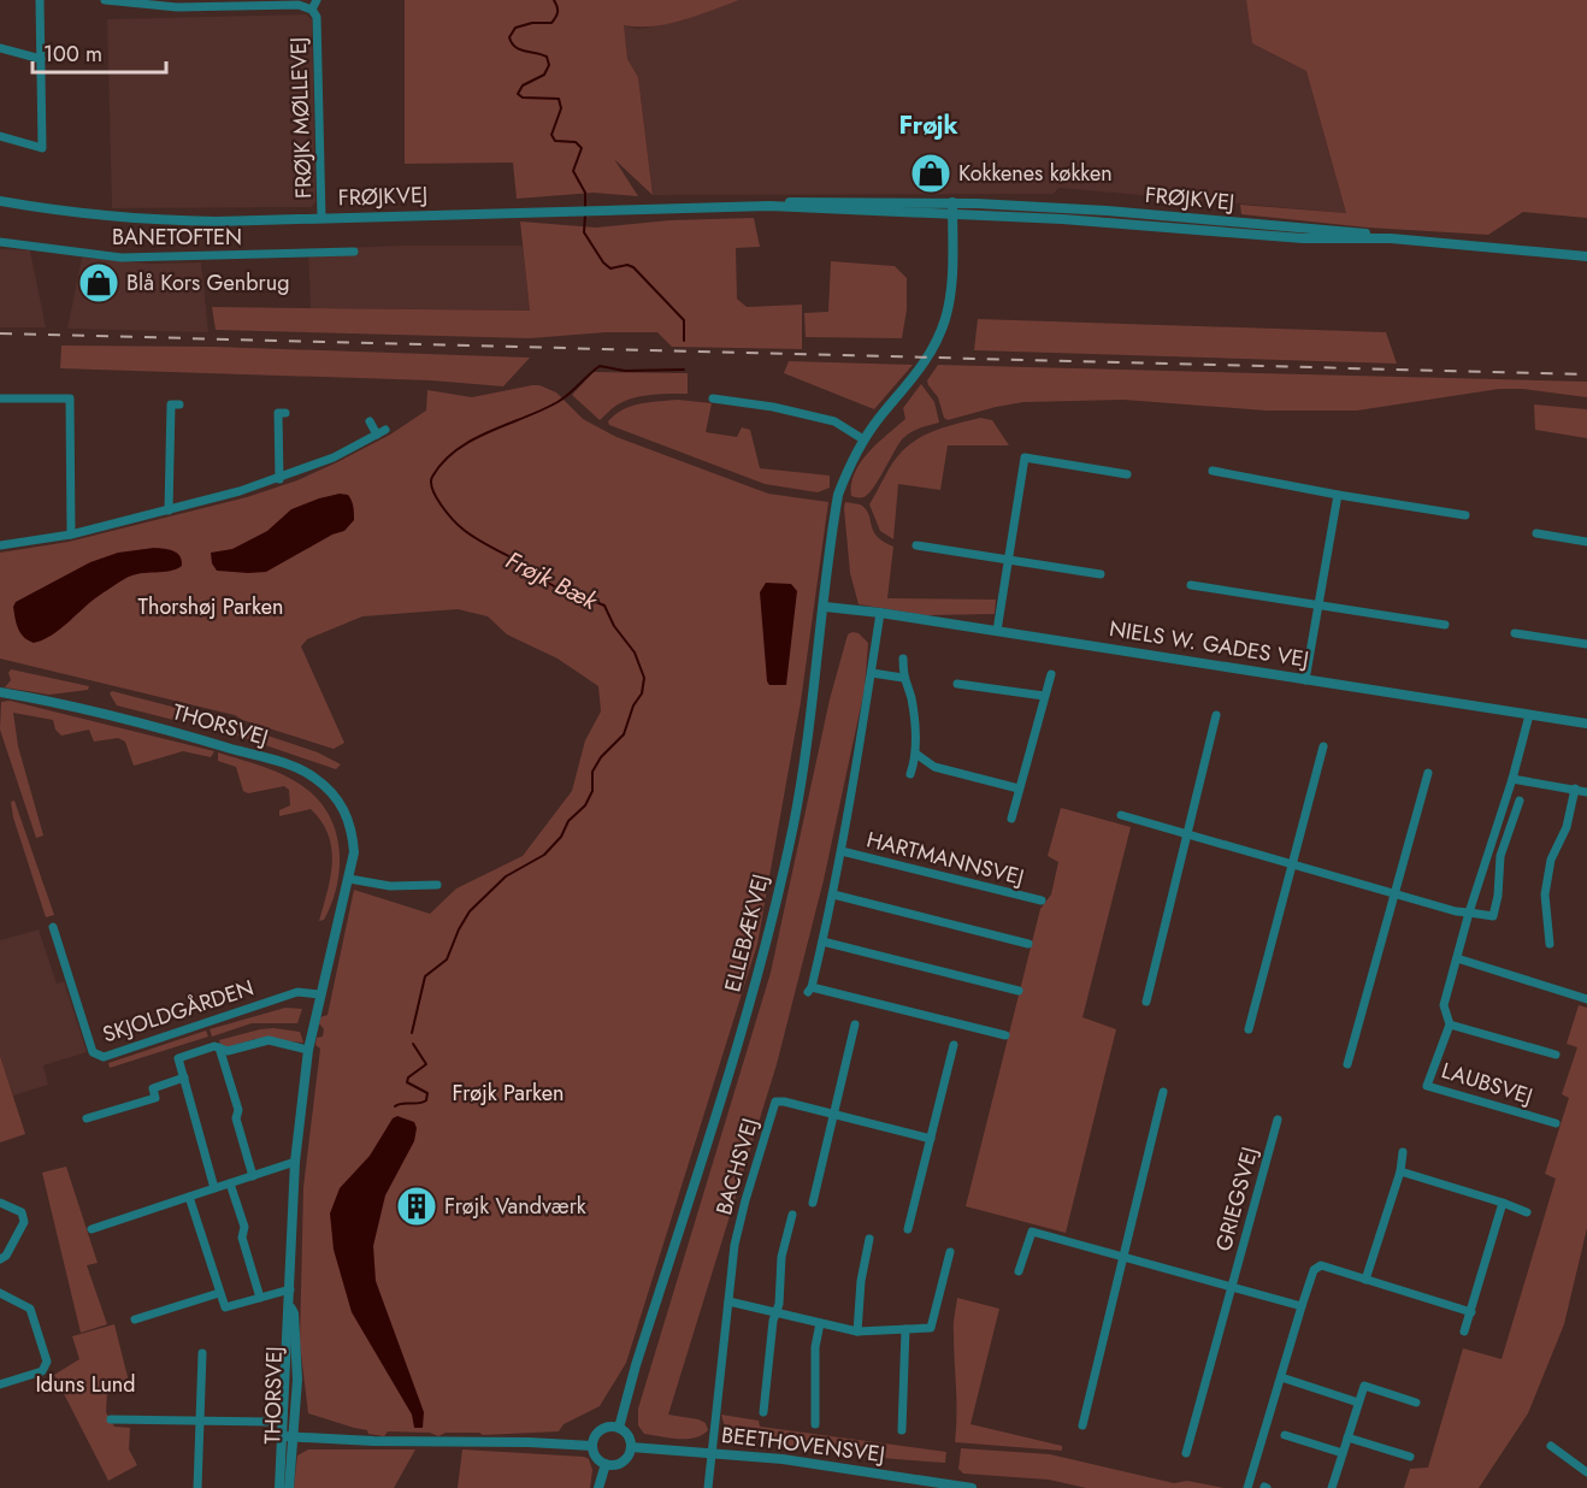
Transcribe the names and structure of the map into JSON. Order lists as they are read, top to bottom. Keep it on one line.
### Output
{"streets":{"street":["FRØJK MØLLEVEJ","FRØJKVEJ","BANETOFTEN","NIELS W. GADES VEJ","THORSVEJ","HARTMANNSVEJ","ELLEBÆKVEJ","SKJOLDGÅRDEN","LAUBSVEJ","BACHSVEJ","GRIEGSVEJ","BEETHOVENSVEJ"]},"crossings":[["FRØJK MØLLEVEJ","FRØJKVEJ"],["FRØJKVEJ","ELLEBÆKVEJ"],["NIELS W. GADES VEJ","HARTMANNSVEJ"],["NIELS W. GADES VEJ","ELLEBÆKVEJ"],["NIELS W. GADES VEJ","LAUBSVEJ"],["THORSVEJ","SKJOLDGÅRDEN"],["ELLEBÆKVEJ","BEETHOVENSVEJ"],["BACHSVEJ","BEETHOVENSVEJ"]],"districts":["Frøjk"],"water":["Frøjk Bæk"],"parks":["Thorshøj Parken","Frøjk Parken","Iduns Lund"],"places":{"shop":["Kokkenes køkken","Blå Kors Genbrug"],"building":["Frøjk Vandværk"]},"scale_bar":"100 m"}
